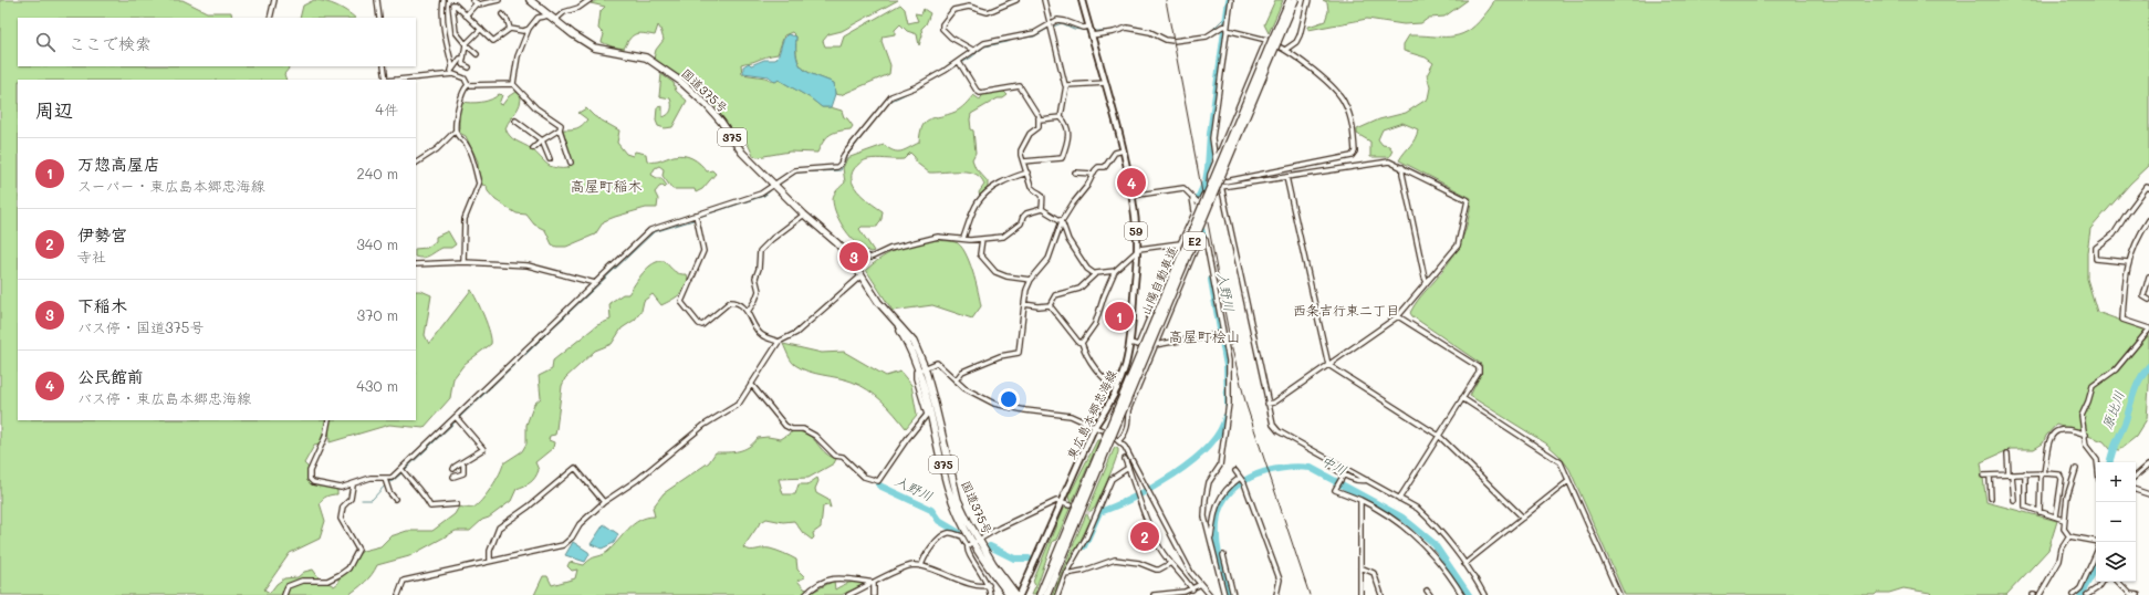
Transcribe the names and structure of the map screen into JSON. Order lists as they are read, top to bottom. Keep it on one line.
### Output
{"streets":{"highway":["国道375号","375","E2","山陽自動車道"],"main road":["59","東広島本郷忠海線"]},"crossings":[["国道375号","東広島本郷忠海線"]],"districts":["高屋町稲木","西条吉行東二丁目","高屋町桧山"],"water":["入野川","原比川","中川"],"page":{"search":"ここで検索","heading":["周辺","4件"],"list":[{"mark":"1","name":"万惣高屋店","note":"スーパー · 東広島本郷忠海線","value":"240 m"},{"mark":"2","name":"伊勢宮","note":"寺社","value":"340 m"},{"mark":"3","name":"下稲木","note":"バス停 · 国道375号","value":"370 m"},{"mark":"4","name":"公民館前","note":"バス停 · 東広島本郷忠海線","value":"430 m"}],"pins":["4","3","1","2"],"map_buttons":["+","−"]}}
